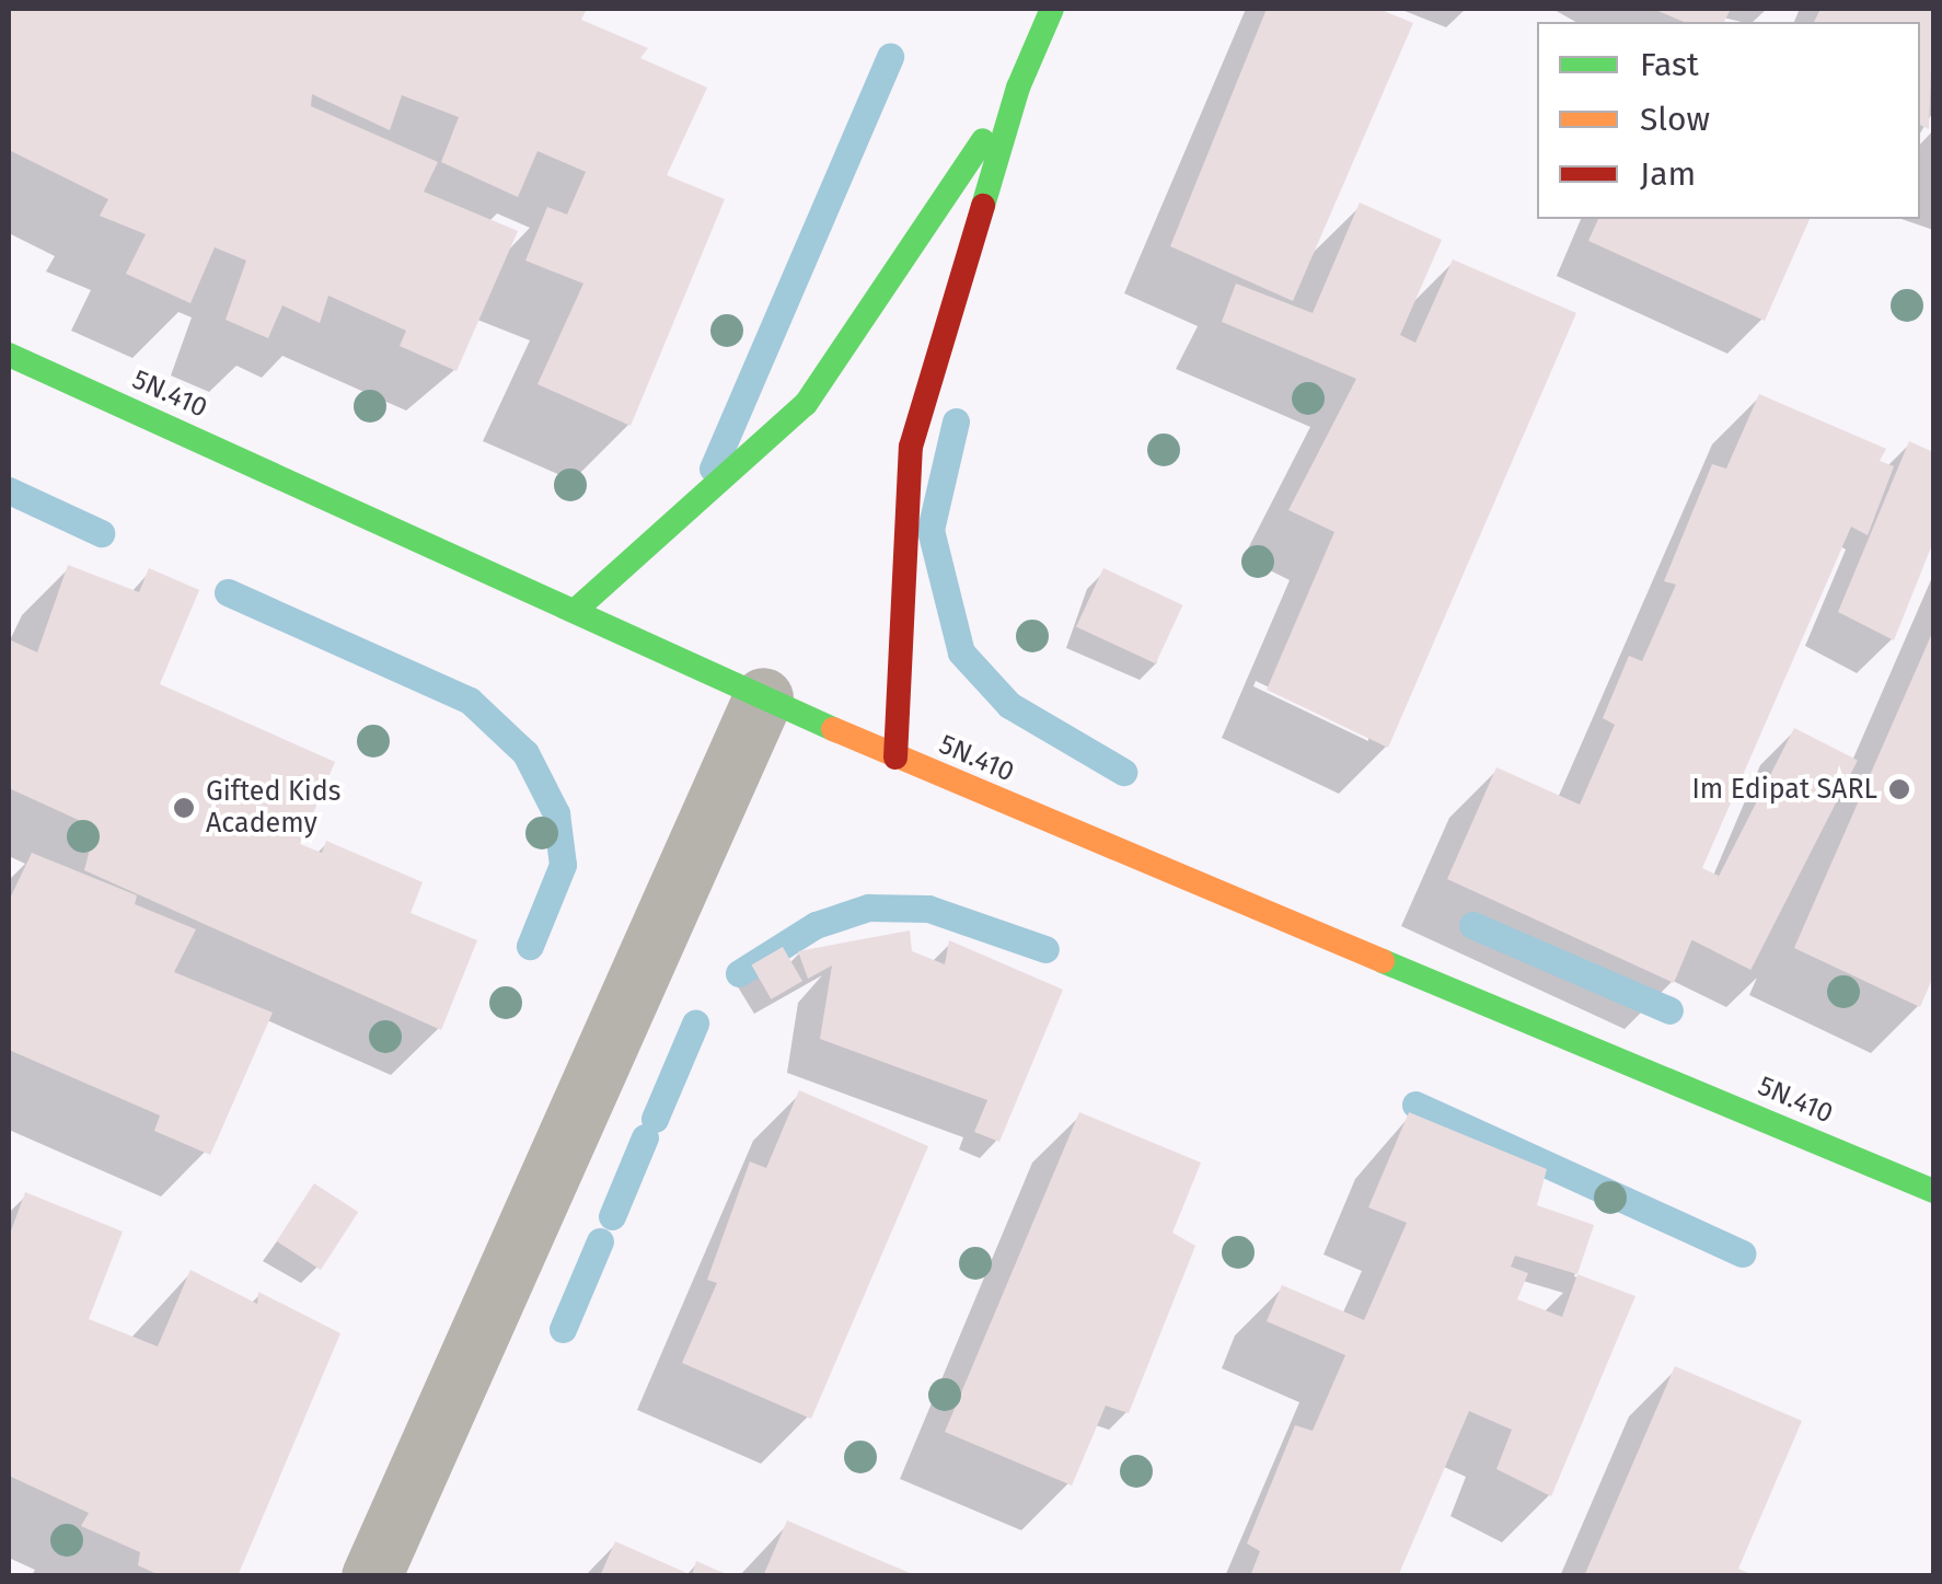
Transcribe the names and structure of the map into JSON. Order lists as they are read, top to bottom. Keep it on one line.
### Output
{"streets":{"street":["5N.410"]},"places":["Im Edipat SARL","Gifted Kids Academy"],"legend":["Fast","Slow","Jam"]}
